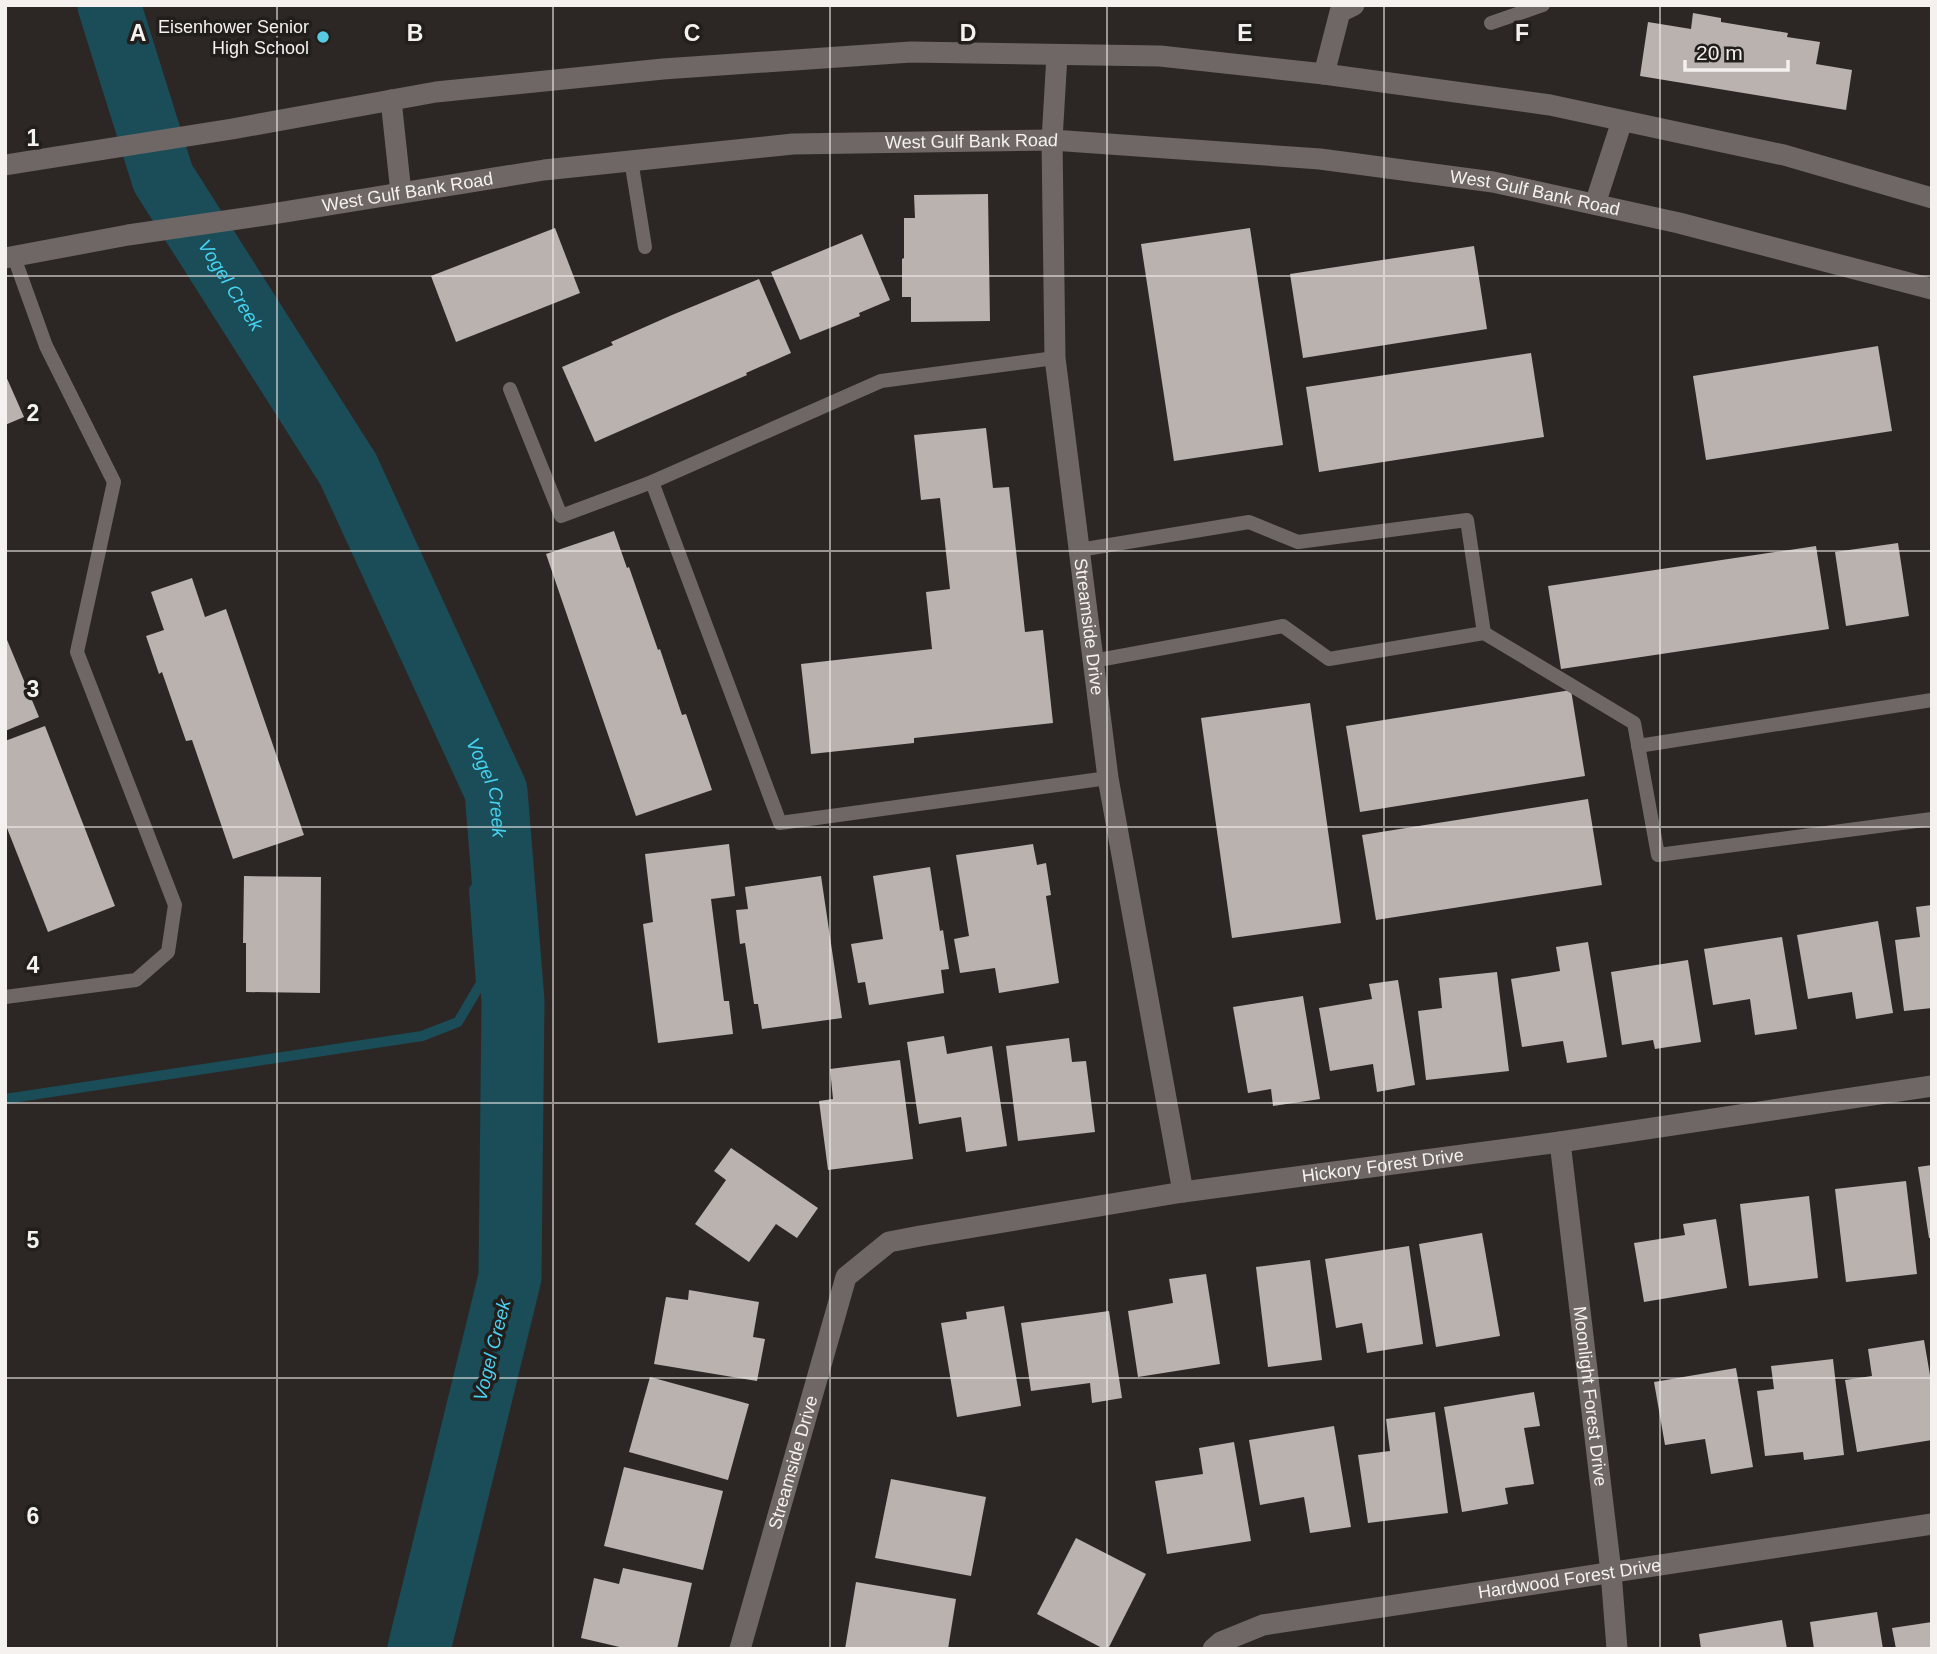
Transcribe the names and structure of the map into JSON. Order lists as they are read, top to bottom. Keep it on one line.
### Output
{"streets":{"main road":["West Gulf Bank Road","Streamside Drive","Hickory Forest Drive","Moonlight Forest Drive","Hardwood Forest Drive"]},"crossings":[["West Gulf Bank Road","Streamside Drive"],["Streamside Drive","Hickory Forest Drive"],["Hickory Forest Drive","Moonlight Forest Drive"],["Moonlight Forest Drive","Hardwood Forest Drive"]],"water":["Vogel Creek"],"places":["Eisenhower Senior High School"],"scale_bar":"20 m","grid":{"columns":["A","B","C","D","E","F"],"rows":["1","2","3","4","5","6"]}}
